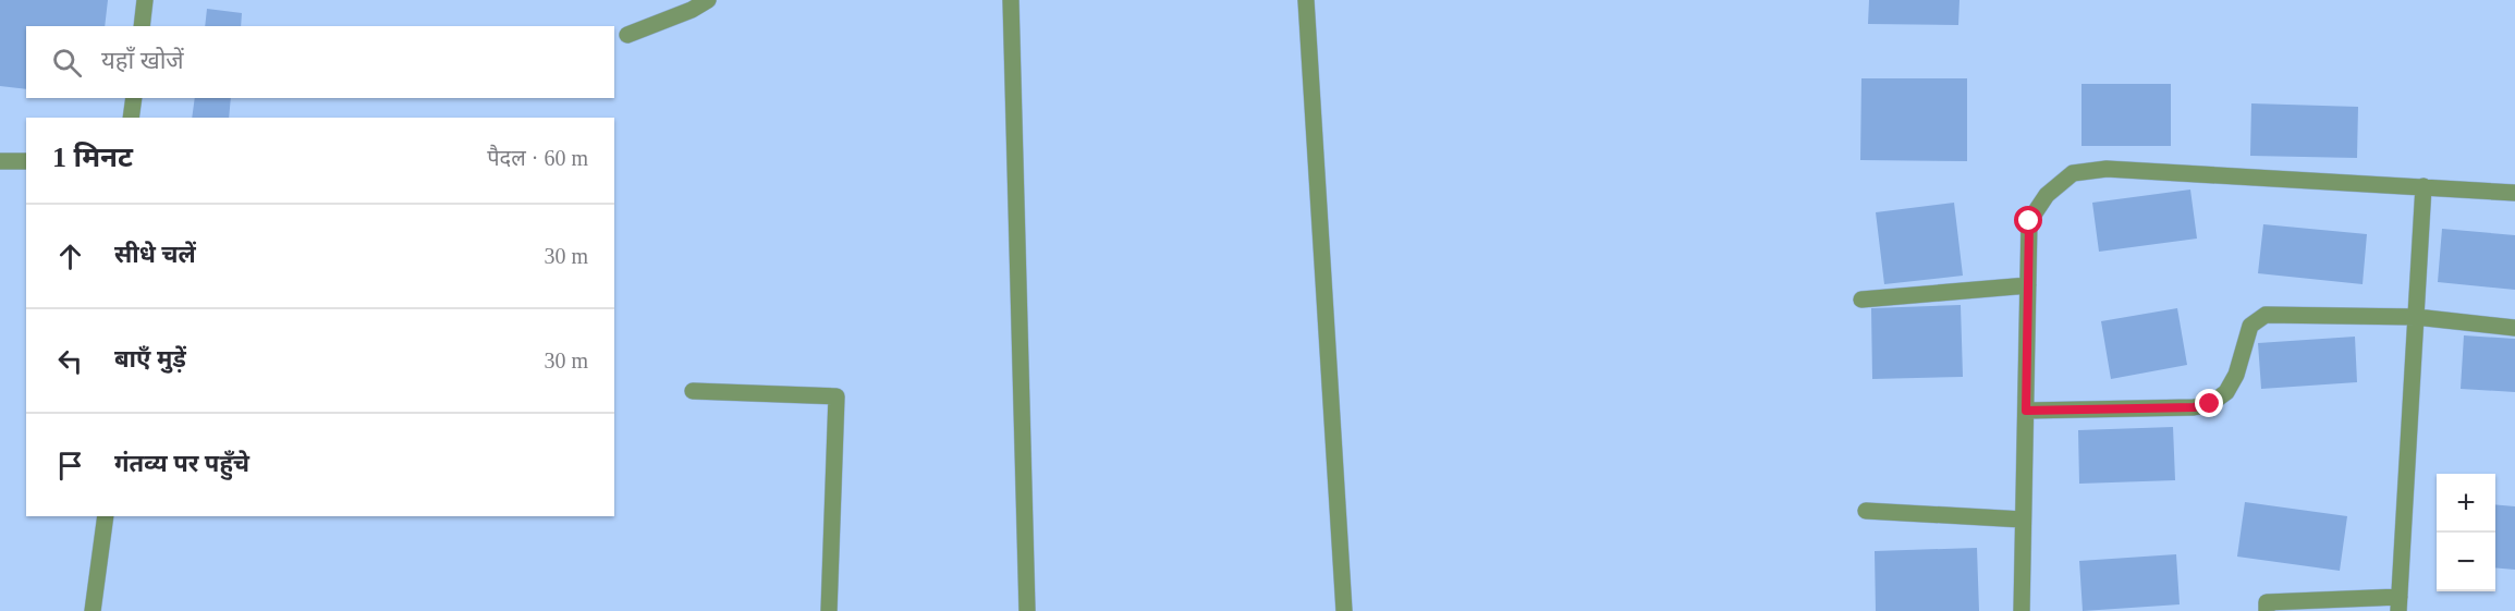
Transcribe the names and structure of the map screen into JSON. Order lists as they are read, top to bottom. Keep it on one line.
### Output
{"page":{"search":"यहाँ खोजें","heading":["1 मिनट","पैदल · 60 m"],"list":[["सीधे चलें","30 m"],["बाएँ मुड़ें","30 m"],"गंतव्य पर पहुँचे"],"map_buttons":["+","−"]}}
